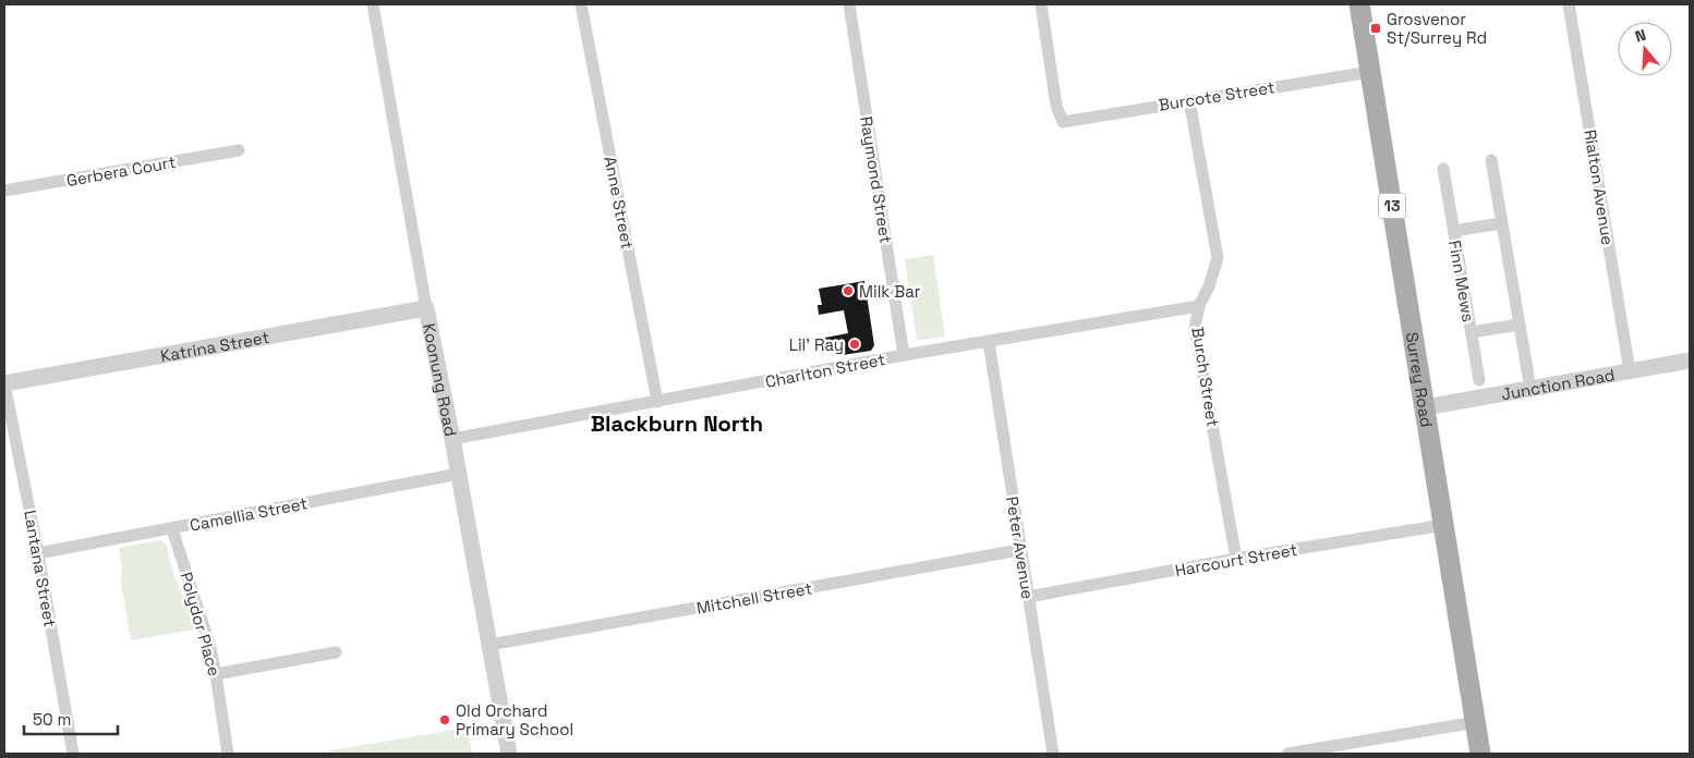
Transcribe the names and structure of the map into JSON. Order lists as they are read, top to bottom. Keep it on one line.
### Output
{"streets":{"main road":["13","Surrey Road"],"street":["Burcote Street","Gerbera Court","Raymond Street","Rialton Avenue","Anne Street","Finn Mews","Katrina Street","Charlton Street","Burch Street","Koonung Road","Junction Road","Camellia Street","Peter Avenue","Harcourt Street","Lantana Street","Mitchell Street","Polydor Place"]},"crossings":[["Burcote Street","Burch Street"],["Burcote Street","Surrey Road"],["Raymond Street","Charlton Street"],["Rialton Avenue","Junction Road"],["Anne Street","Charlton Street"],["Katrina Street","Koonung Road"],["Katrina Street","Lantana Street"],["Charlton Street","Burch Street"],["Charlton Street","Koonung Road"],["Charlton Street","Peter Avenue"],["Burch Street","Harcourt Street"],["Koonung Road","Camellia Street"],["Koonung Road","Mitchell Street"],["Surrey Road","Junction Road"],["Surrey Road","Harcourt Street"],["Camellia Street","Lantana Street"],["Camellia Street","Polydor Place"],["Peter Avenue","Harcourt Street"],["Peter Avenue","Mitchell Street"]],"districts":["Blackburn North"],"places":{"transit":["Grosvenor St/Surrey Rd"],"other":["Milk Bar","Lil' Ray","Old Orchard Primary School"]},"scale_bar":"50 m","north":"top"}
